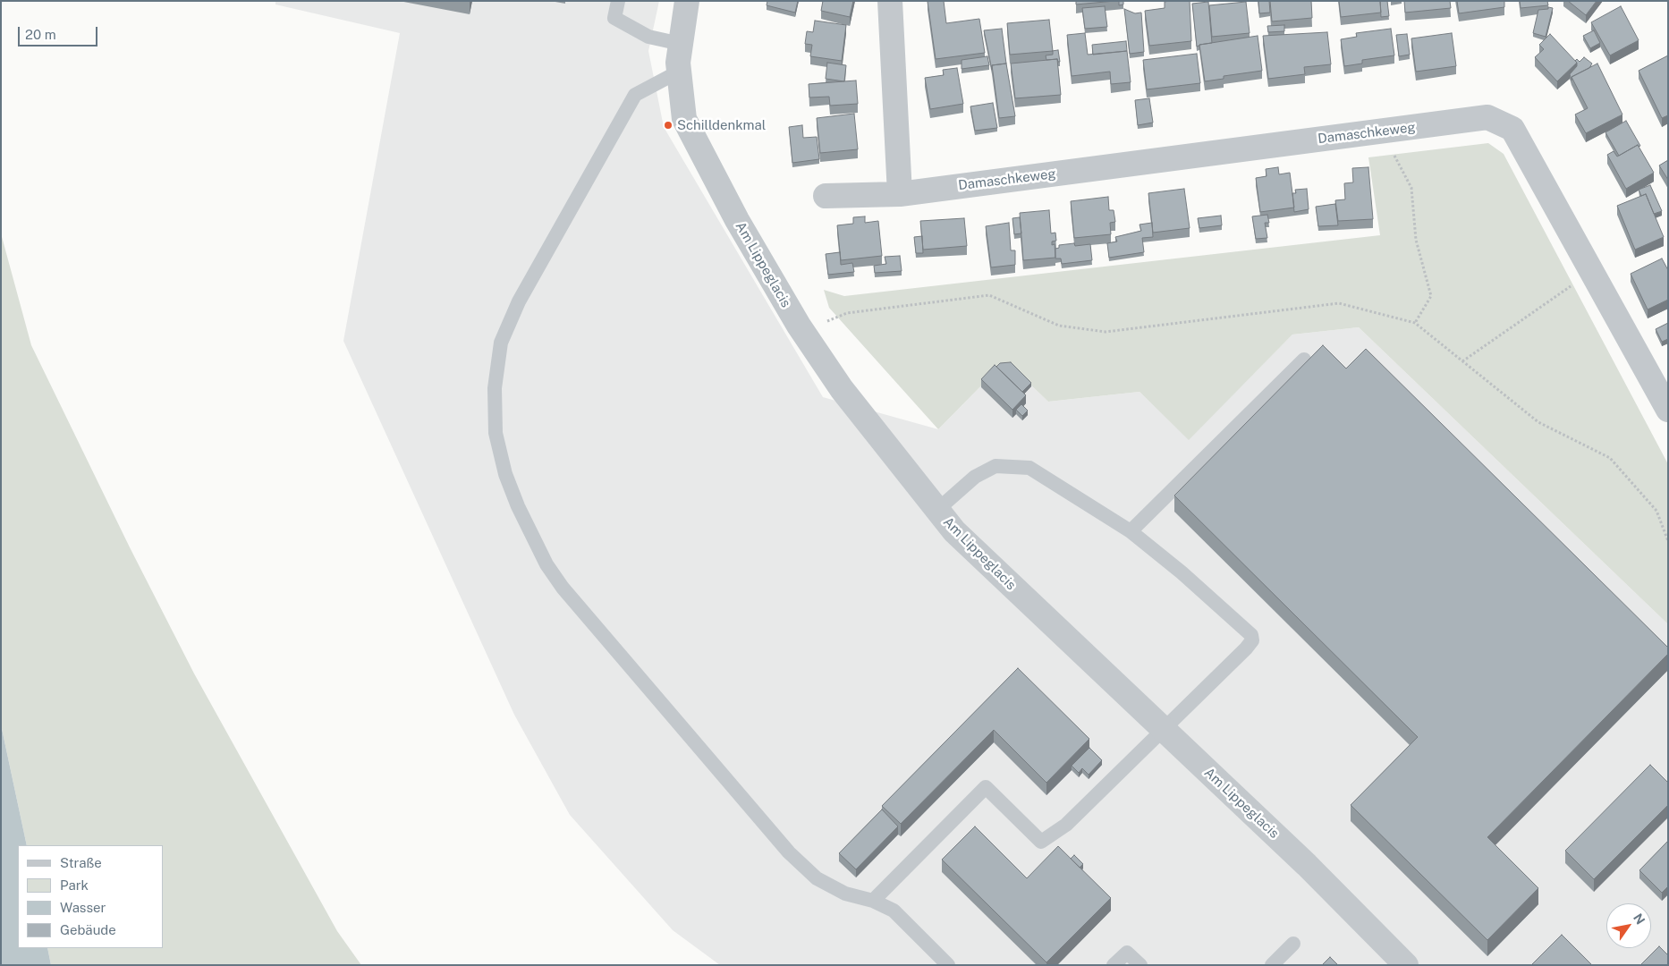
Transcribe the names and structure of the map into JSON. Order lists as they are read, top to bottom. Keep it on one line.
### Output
{"streets":{"street":["Damaschkeweg","Am Lippeglacis"]},"places":["Schilldenkmal"],"legend":["Straße","Park","Wasser","Gebäude"],"scale_bar":"20 m","north":"top right"}
